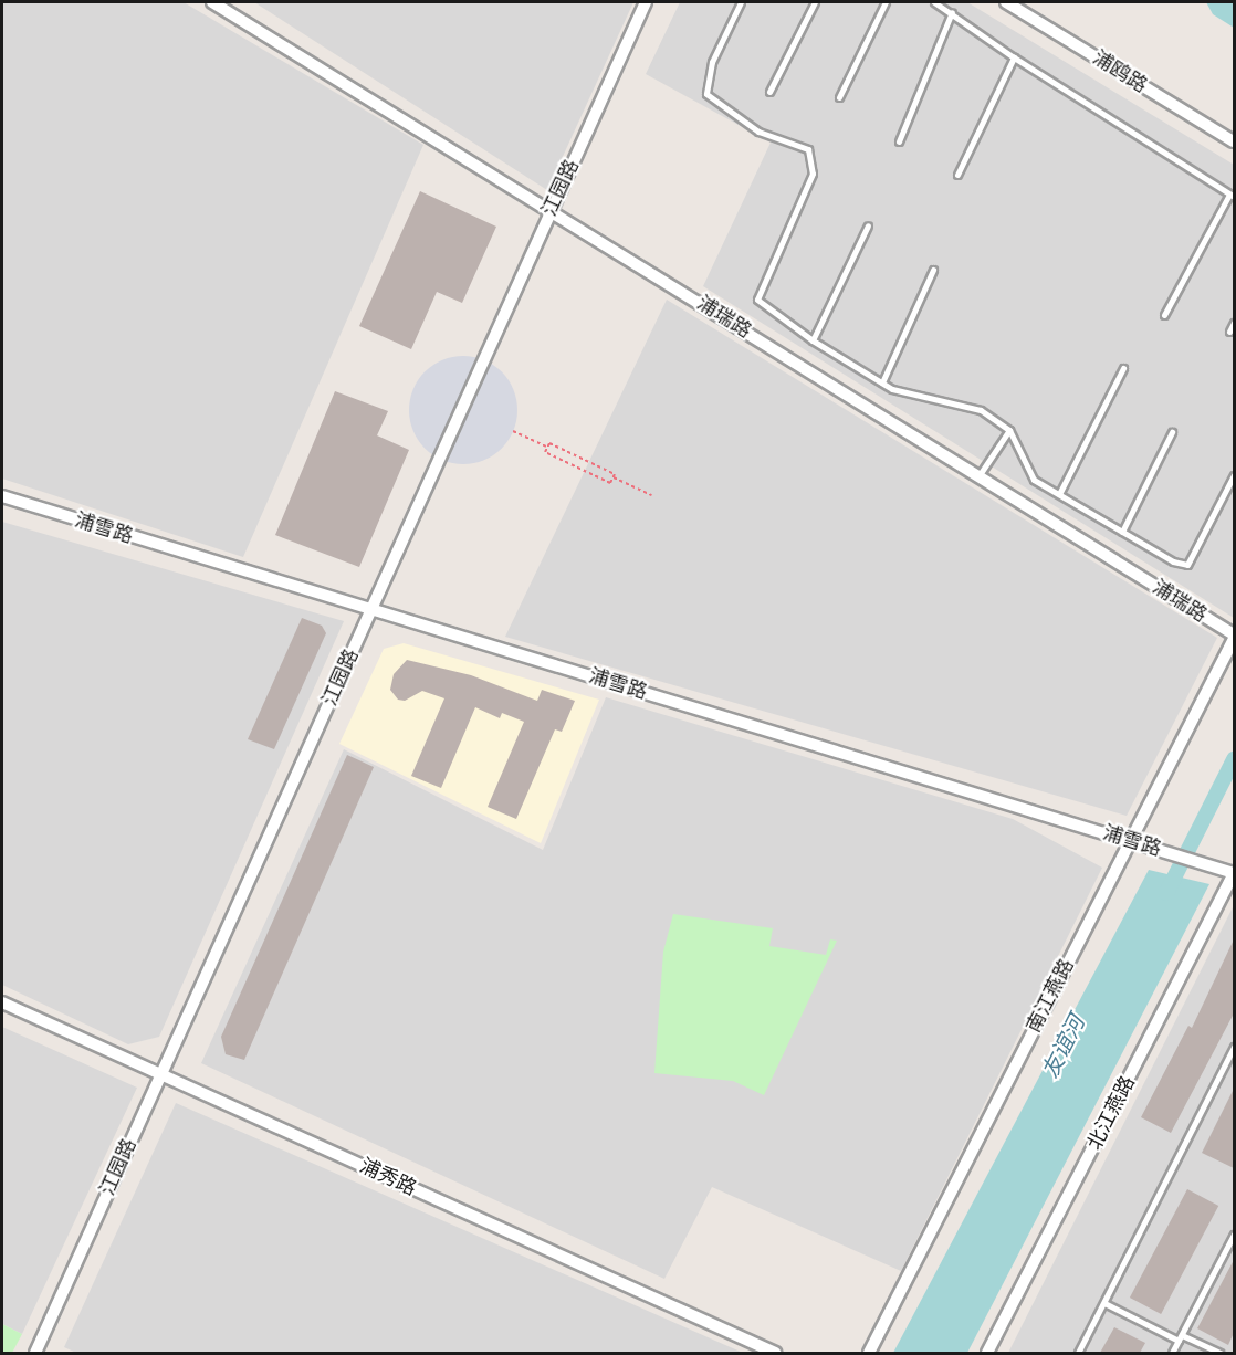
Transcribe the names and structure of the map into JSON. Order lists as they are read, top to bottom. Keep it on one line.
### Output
{"streets":{"street":["浦鸥路","江园路","浦瑞路","浦雪路","南江燕路","北江燕路","浦秀路"]},"crossings":[["江园路","浦瑞路"],["江园路","浦雪路"],["江园路","浦秀路"],["浦瑞路","南江燕路"],["浦雪路","南江燕路"],["浦雪路","北江燕路"]],"water":["友谊河"]}
